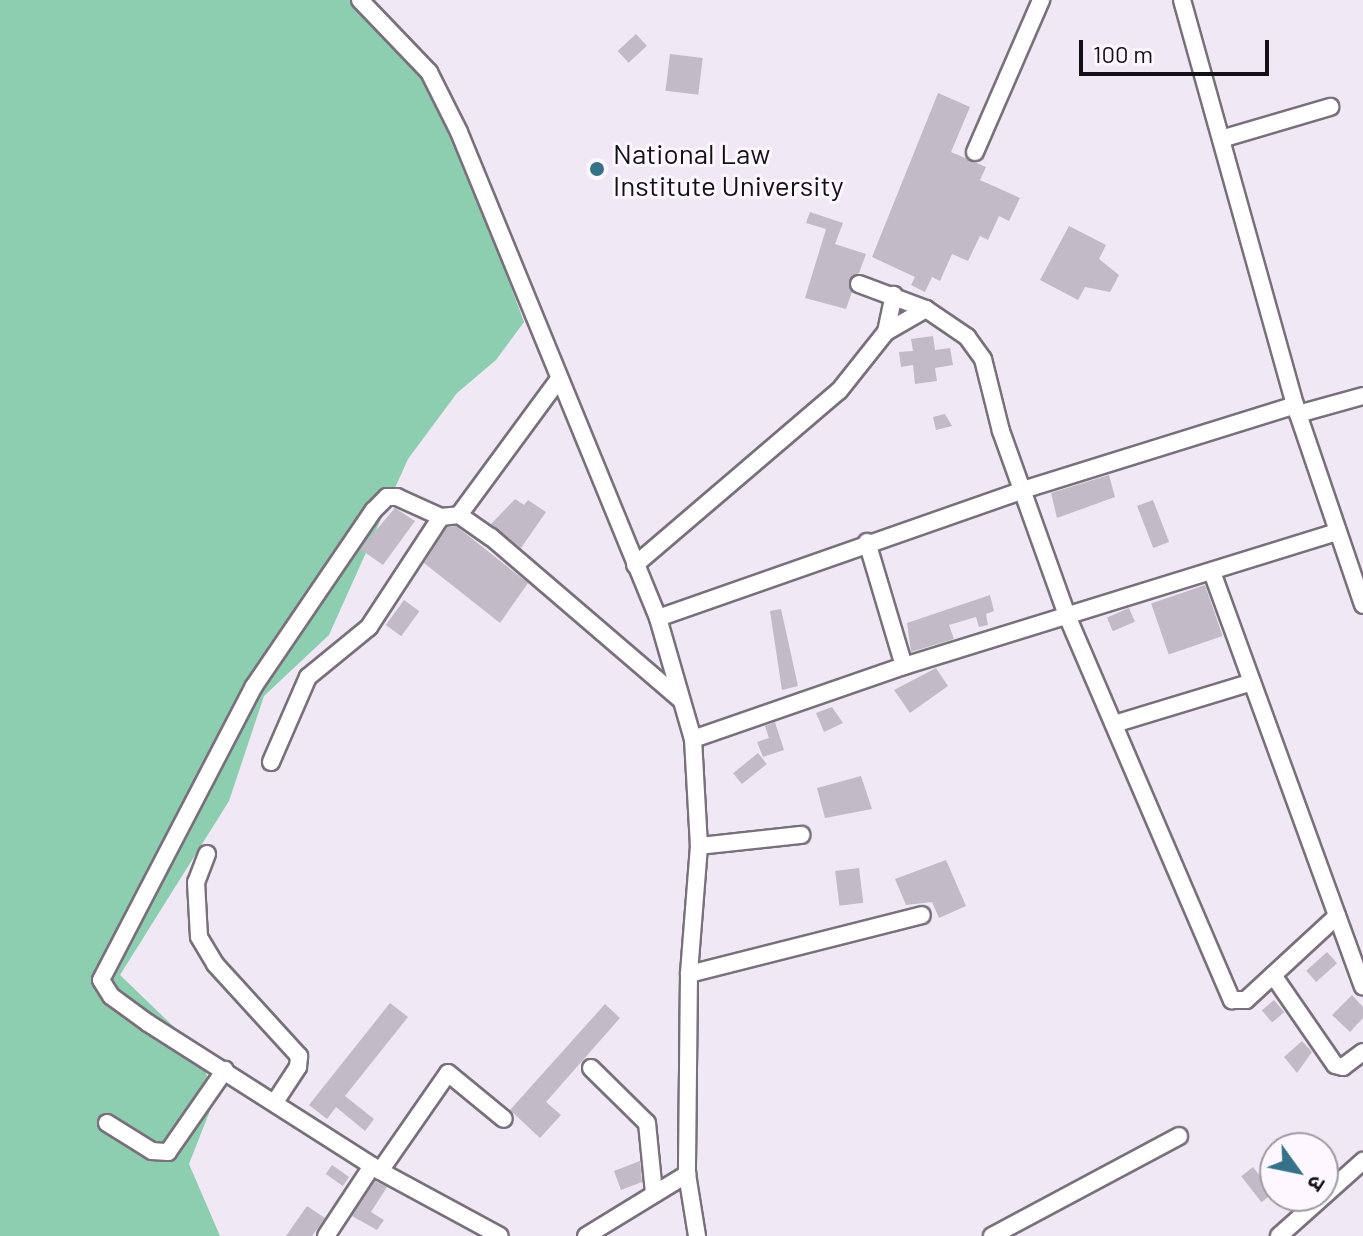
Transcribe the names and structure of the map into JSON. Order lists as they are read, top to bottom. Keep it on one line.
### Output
{"places":["National Law Institute University"],"scale_bar":"100 m","north":"bottom right"}
